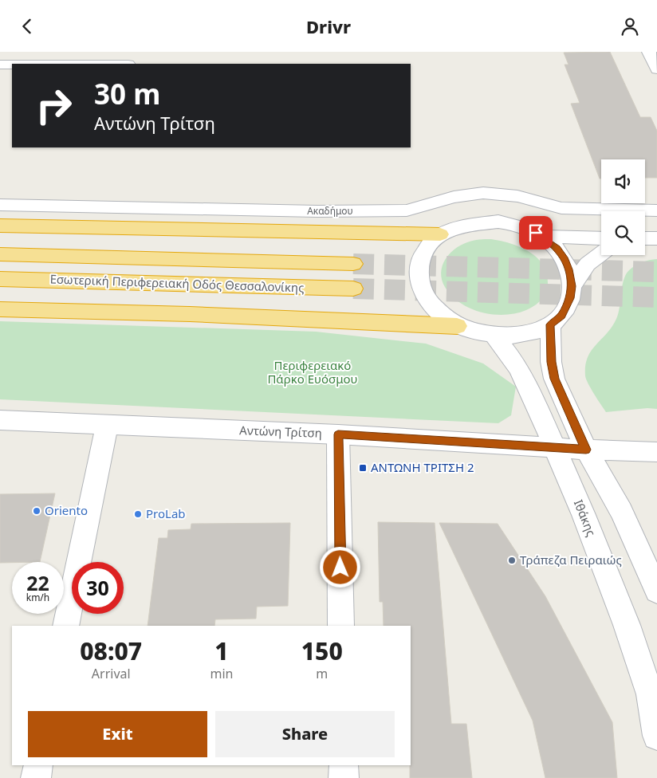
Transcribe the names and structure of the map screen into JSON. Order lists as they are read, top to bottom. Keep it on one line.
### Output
{"streets":{"highway":["Εσωτερική Περιφερειακή Οδός Θεσσαλονίκης"],"street":["Ακαδήμου","Αντώνη Τρίτση","Ιθάκης"]},"crossings":[["Αντώνη Τρίτση","Ιθάκης"]],"parks":["Περιφερειακό Πάρκο Ευόσμου"],"places":{"transit":["ΑΝΤΩΝΗ ΤΡΙΤΣΗ 2"],"other":["Oriento","ProLab","Τράπεζα Πειραιώς"]},"page":{"header":"Drivr","turn":["30 m","Αντώνη Τρίτση"],"speed":"22 km/h","limit":"30","eta":["08:07","Arrival","1","min","150","m"],"buttons":["Exit","Share"]}}
